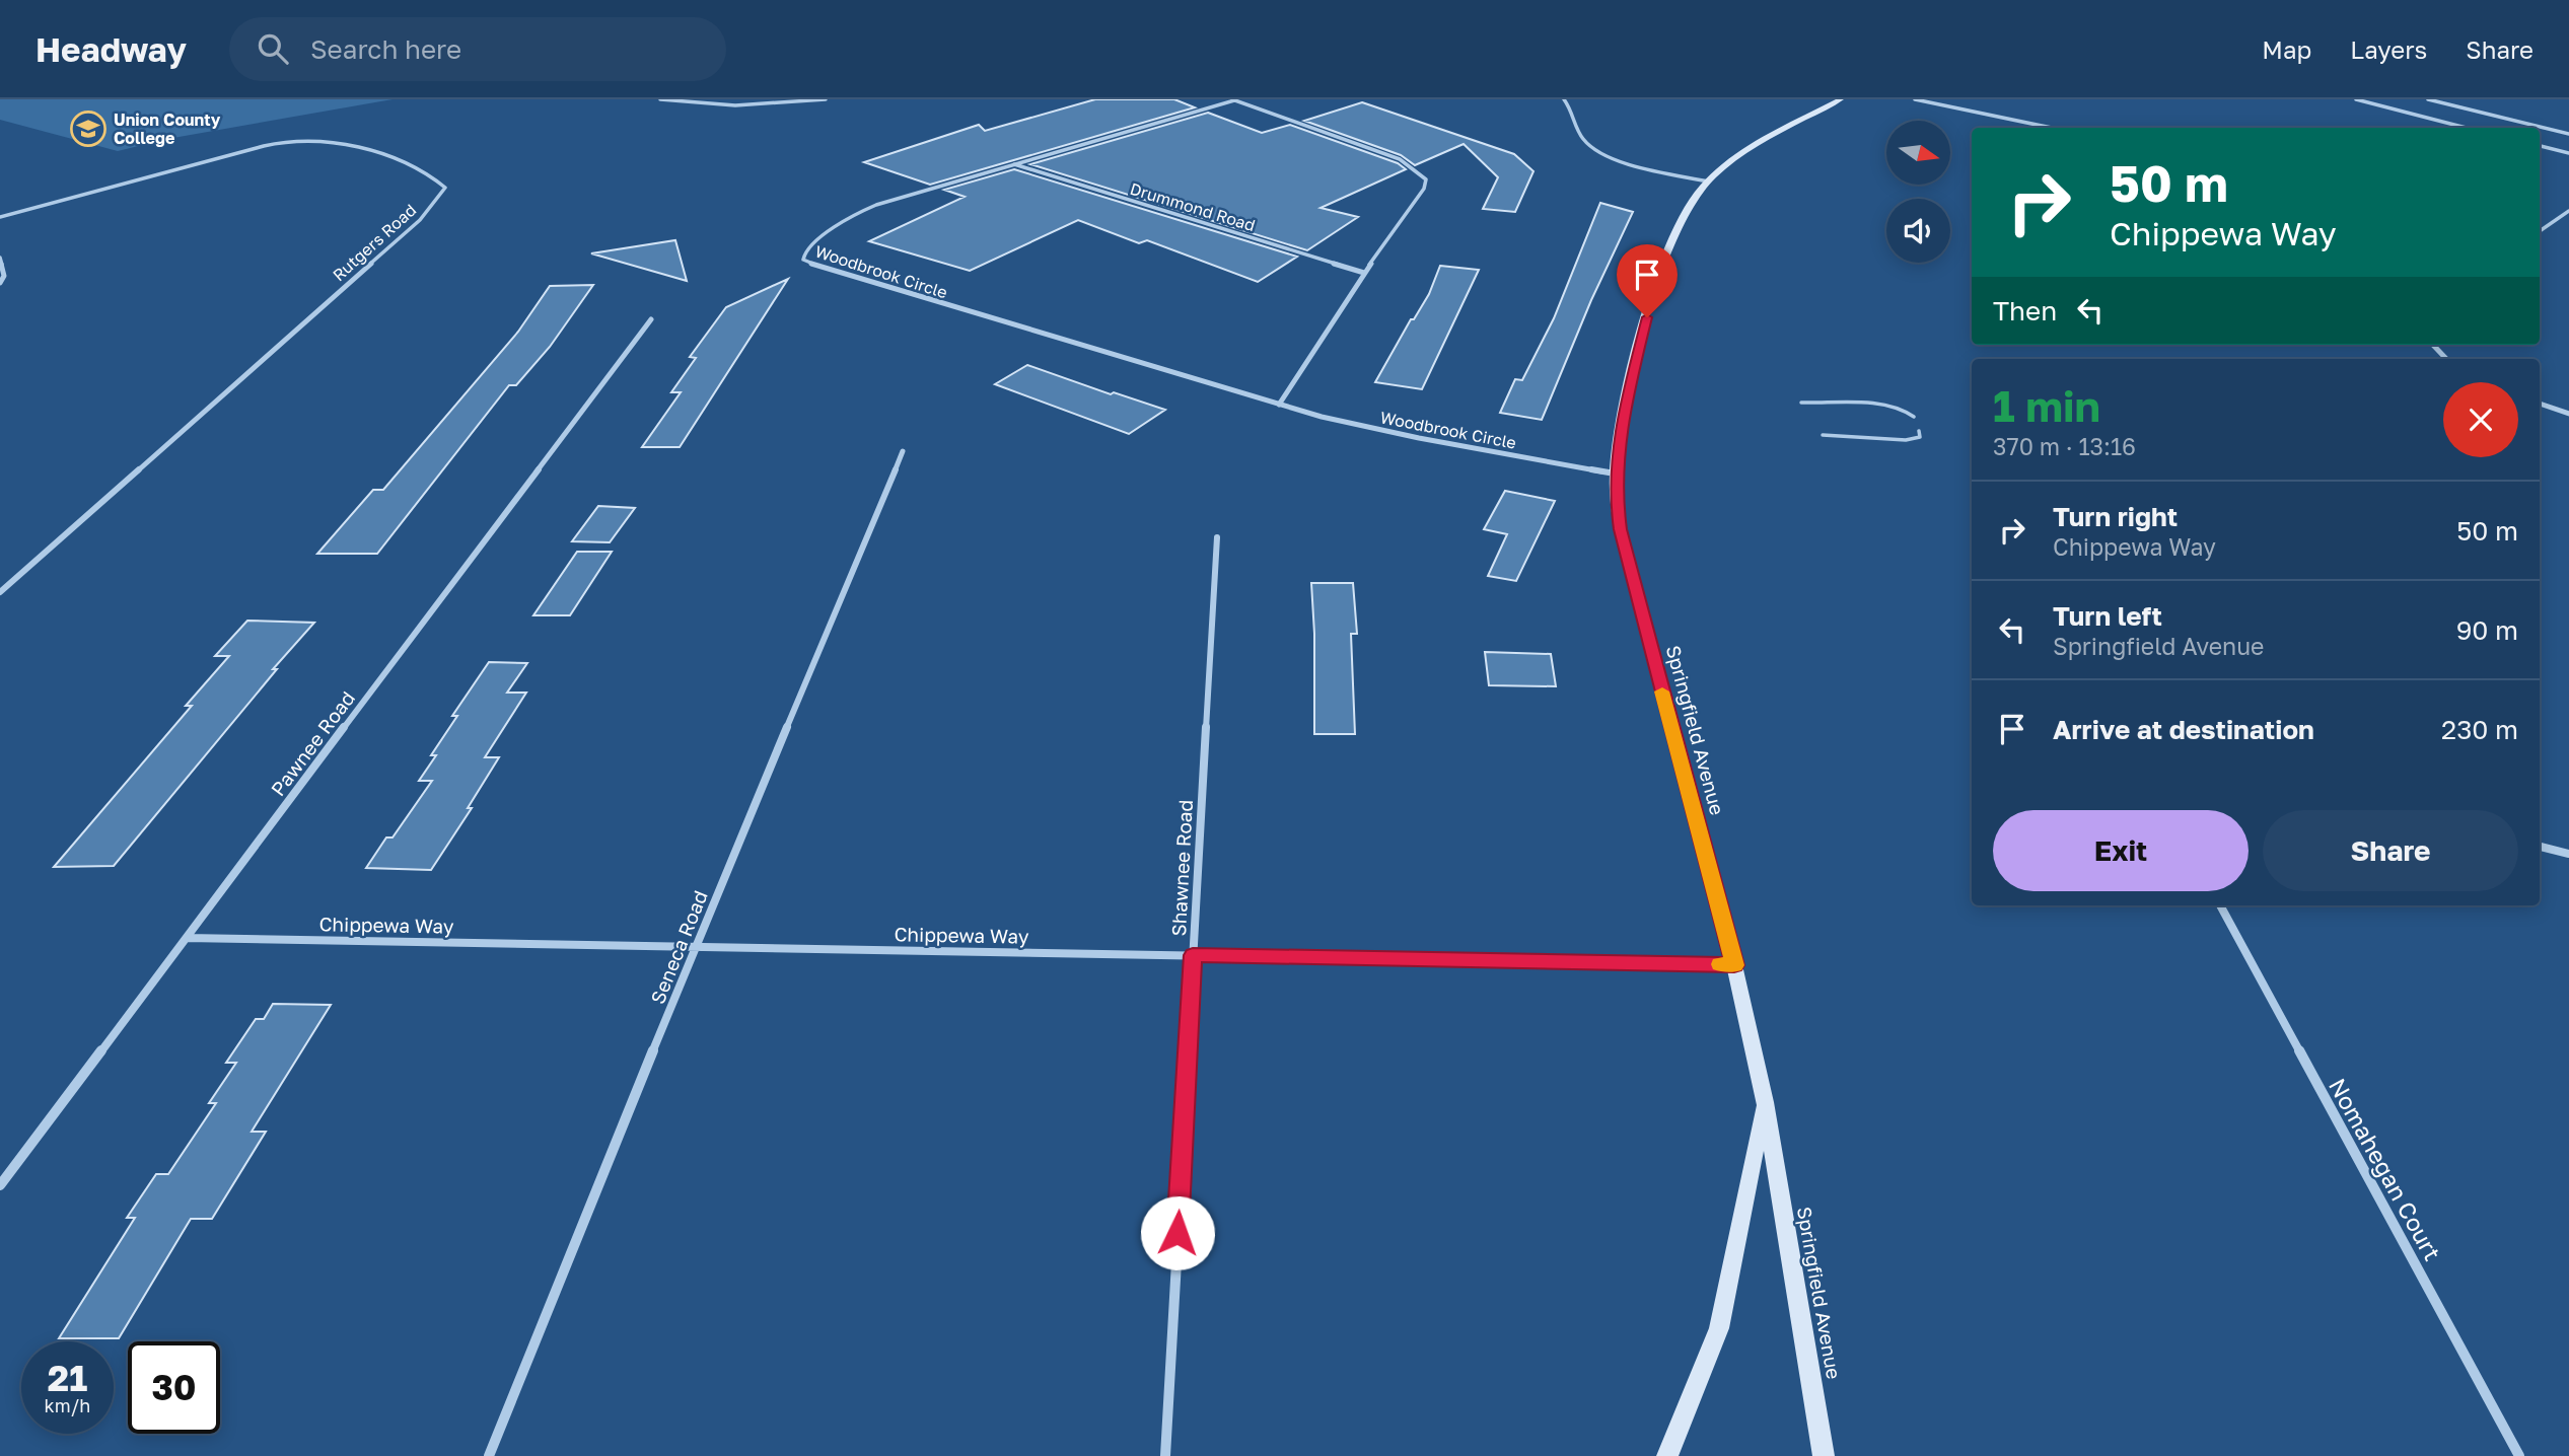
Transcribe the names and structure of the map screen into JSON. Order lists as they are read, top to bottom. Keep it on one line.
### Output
{"streets":{"main road":["Springfield Avenue"],"street":["Drummond Road","Rutgers Road","Woodbrook Circle","Pawnee Road","Shawnee Road","Chippewa Way","Seneca Road","Nomahegan Court"]},"crossings":[["Drummond Road","Woodbrook Circle"],["Woodbrook Circle","Springfield Avenue"],["Springfield Avenue","Chippewa Way"],["Pawnee Road","Chippewa Way"],["Shawnee Road","Chippewa Way"],["Chippewa Way","Seneca Road"]],"places":{"school or university":["Union County College"]},"north":"right","page":{"header":"Headway","search":"Search here","nav":["Map","Layers","Share"],"turn":["50 m","Chippewa Way"],"then":"Then","heading":["1 min","370 m · 13:16"],"list":[{"name":"Turn right","note":"Chippewa Way","value":"50 m"},{"name":"Turn left","note":"Springfield Avenue","value":"90 m"},{"name":"Arrive at destination","value":"230 m"}],"buttons":["Exit","Share"],"speed":"21 km/h","limit":"30"}}
